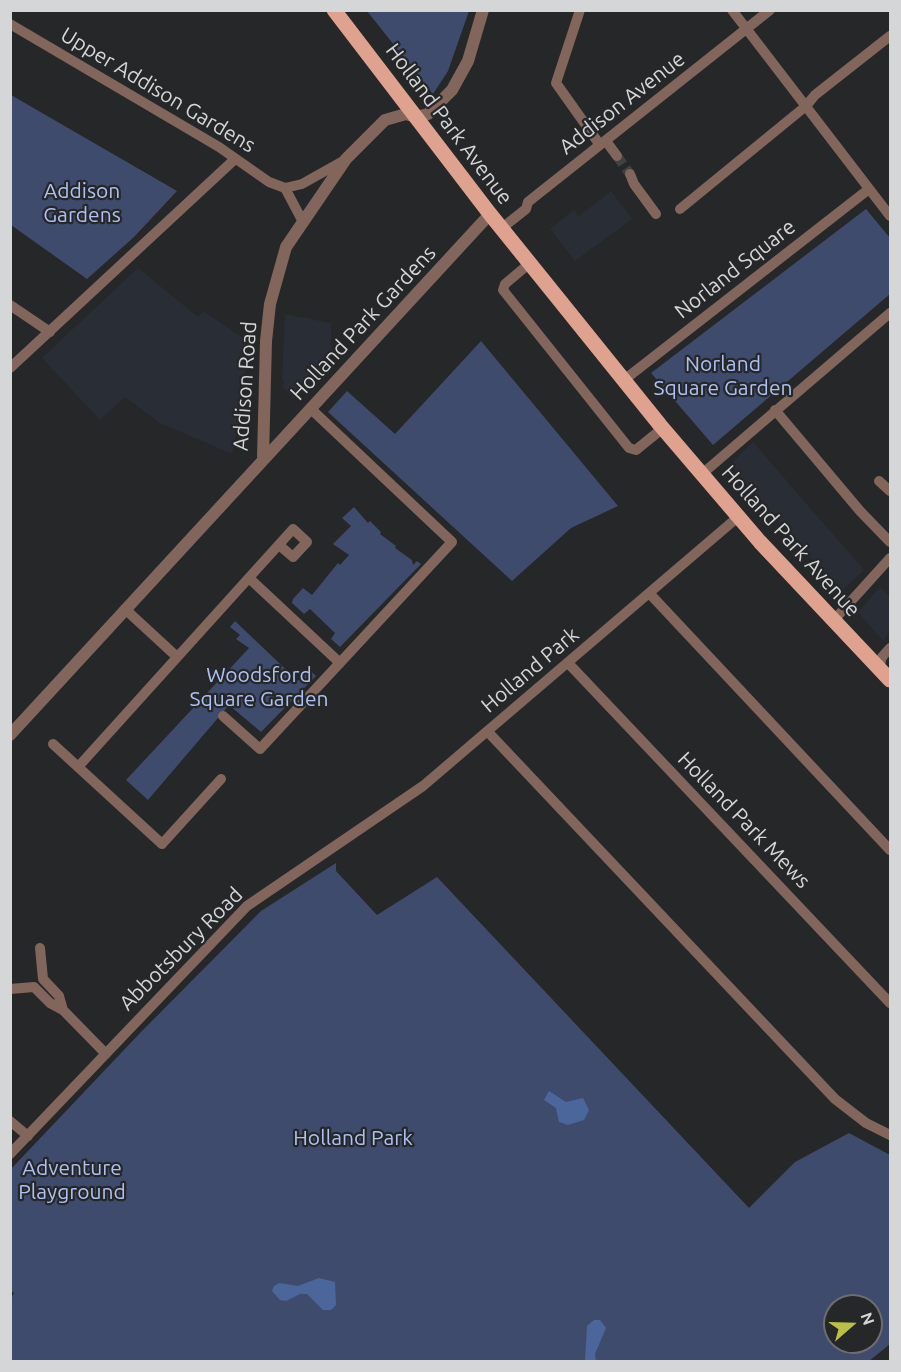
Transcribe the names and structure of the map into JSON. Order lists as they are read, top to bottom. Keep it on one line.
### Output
{"streets":{"main road":["Holland Park Avenue"],"street":["Upper Addison Gardens","Addison Avenue","Norland Square","Holland Park Gardens","Addison Road","Holland Park","Holland Park Mews","Abbotsbury Road"]},"crossings":[["Addison Avenue","Holland Park Avenue"],["Holland Park Avenue","Norland Square"],["Holland Park Avenue","Holland Park Gardens"],["Holland Park Avenue","Addison Road"],["Holland Park Avenue","Holland Park"],["Holland Park Gardens","Addison Road"],["Holland Park","Holland Park Mews"],["Holland Park","Abbotsbury Road"]],"parks":["Addison Gardens","Norland Square Garden","Woodsford Square Garden","Holland Park","Adventure Playground"],"north":"right"}
